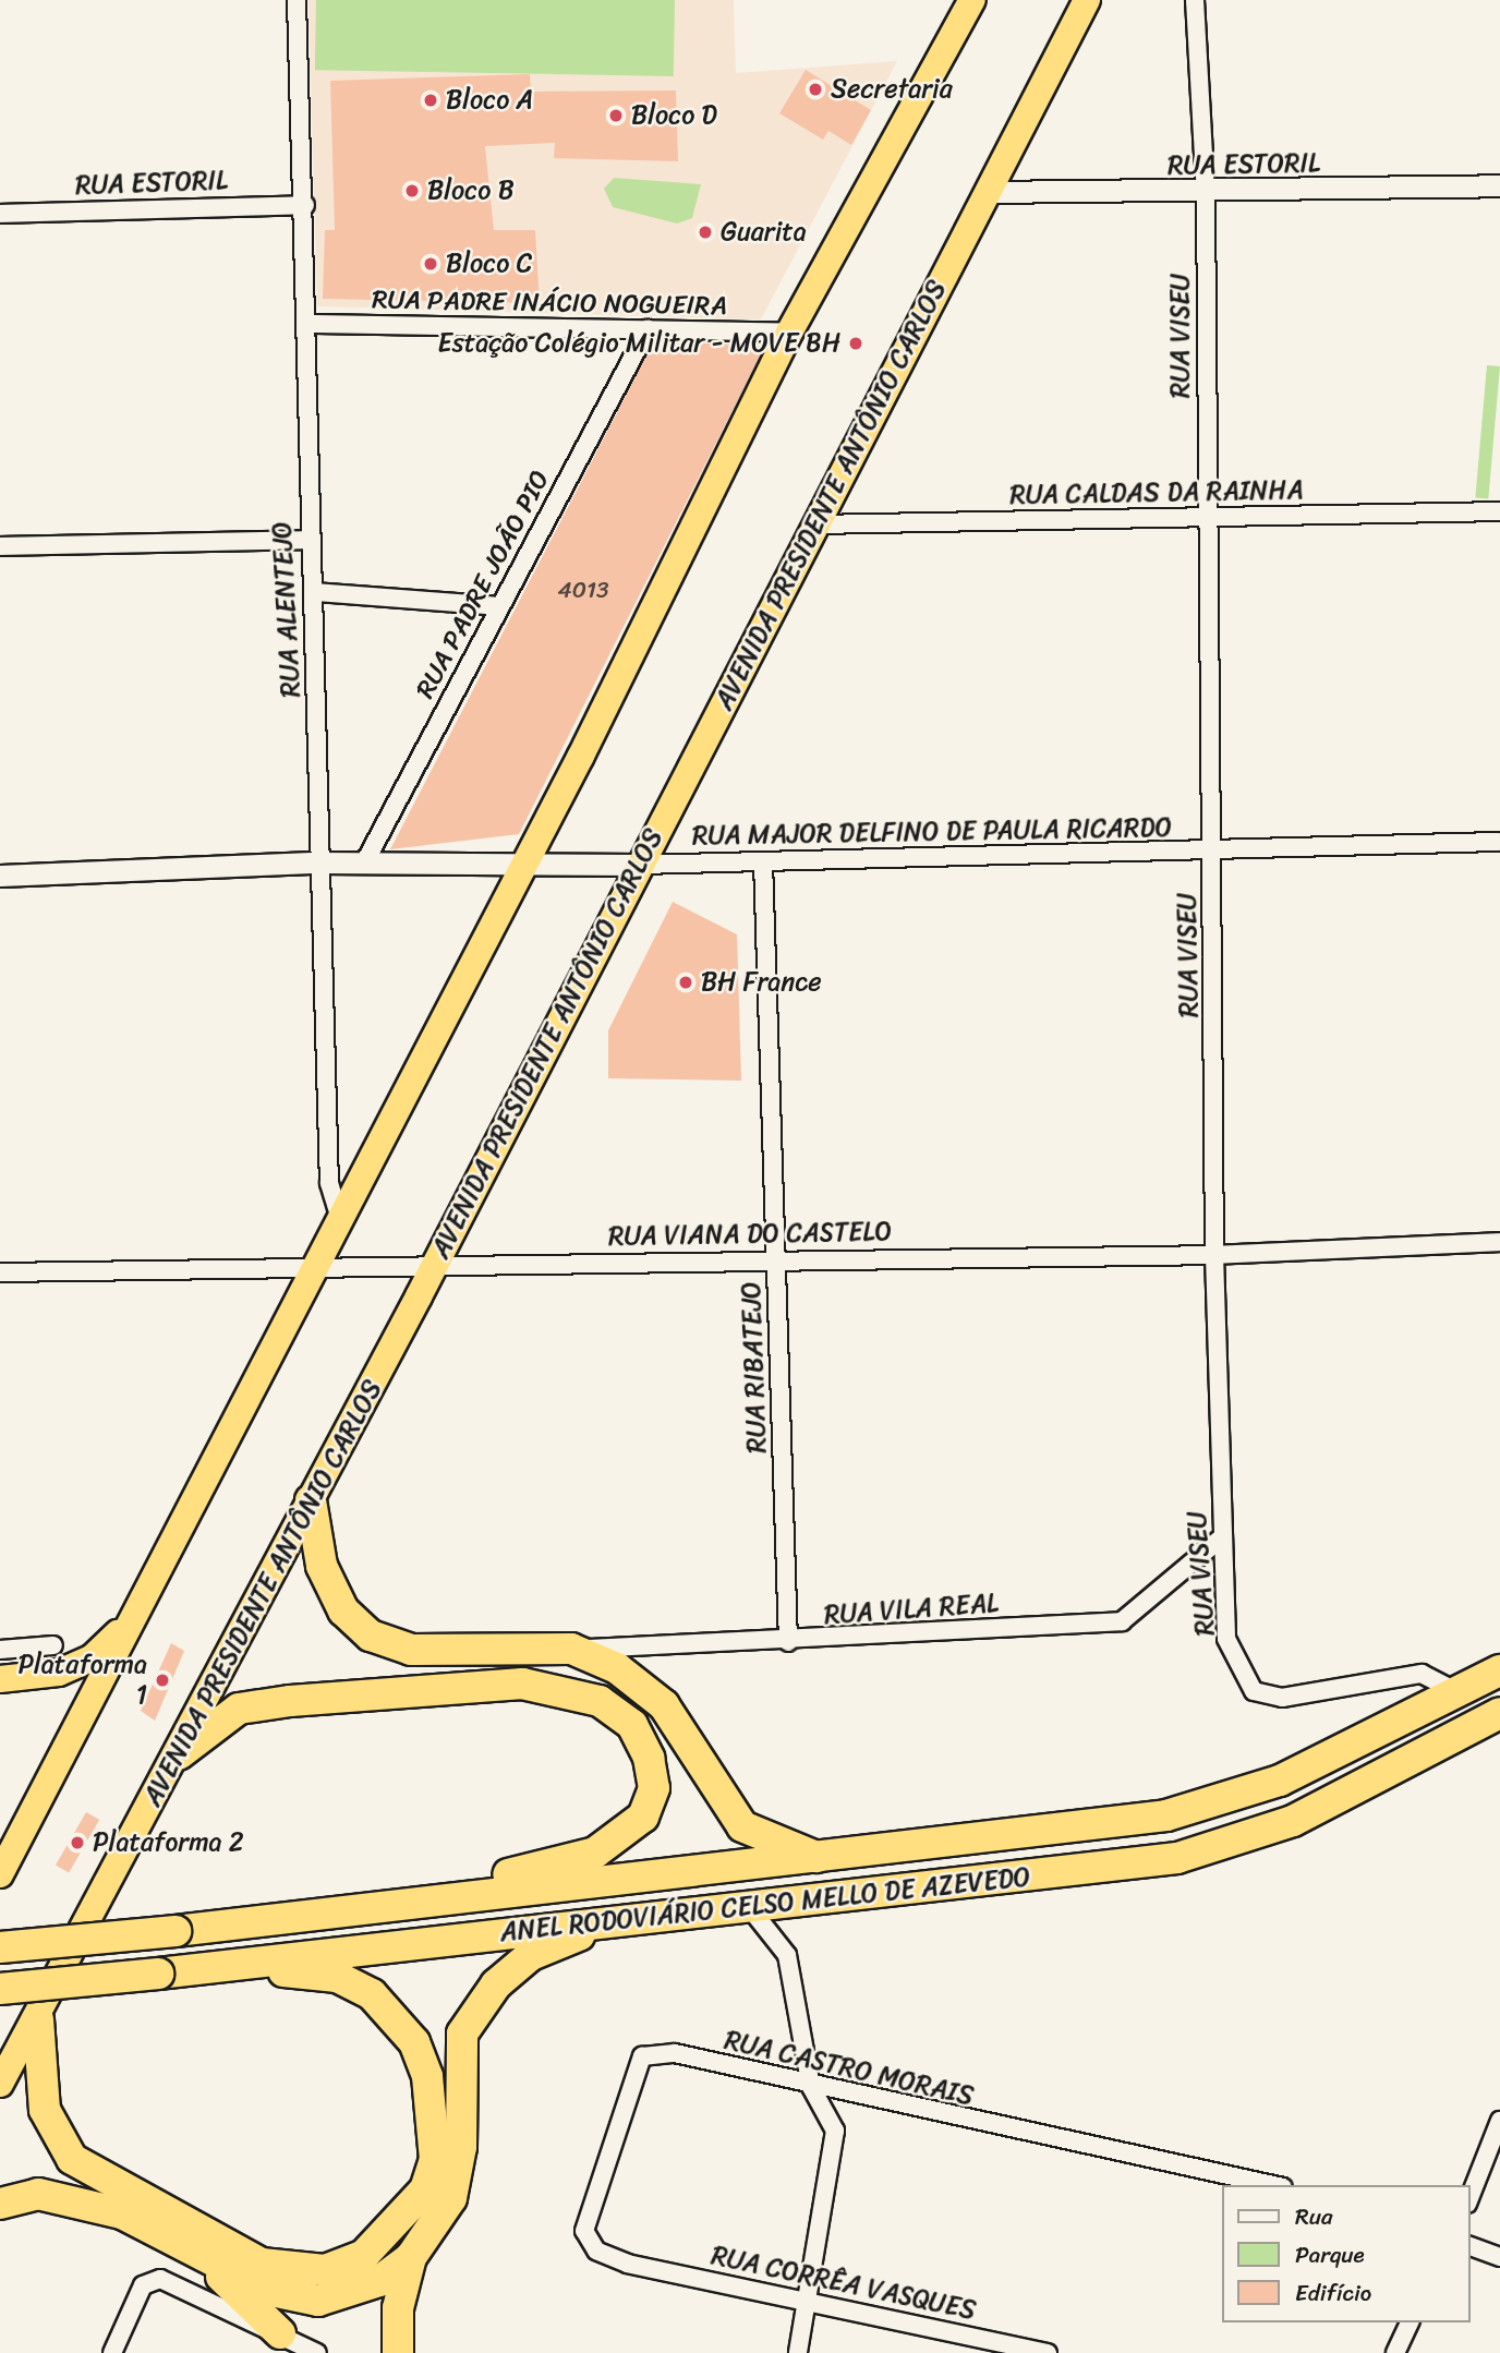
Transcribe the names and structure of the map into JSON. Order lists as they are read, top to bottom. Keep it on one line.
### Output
{"streets":{"highway":["AVENIDA PRESIDENTE ANTÔNIO CARLOS","ANEL RODOVIÁRIO CELSO MELLO DE AZEVEDO"],"street":["RUA ESTORIL","RUA PADRE INÁCIO NOGUEIRA","RUA VISEU","RUA CALDAS DA RAINHA","RUA PADRE JOÃO PIO","RUA ALENTEJO","RUA MAJOR DELFINO DE PAULA RICARDO","RUA VIANA DO CASTELO","RUA RIBATEJO","RUA VILA REAL","RUA CASTRO MORAIS","RUA CORRÊA VASQUES"]},"crossings":[["RUA ESTORIL","RUA VISEU"],["RUA ESTORIL","AVENIDA PRESIDENTE ANTÔNIO CARLOS"],["RUA ESTORIL","RUA ALENTEJO"],["RUA PADRE INÁCIO NOGUEIRA","RUA PADRE JOÃO PIO"],["RUA PADRE INÁCIO NOGUEIRA","RUA ALENTEJO"],["RUA VISEU","RUA CALDAS DA RAINHA"],["RUA VISEU","RUA MAJOR DELFINO DE PAULA RICARDO"],["RUA VISEU","RUA VIANA DO CASTELO"],["RUA VISEU","RUA VILA REAL"],["RUA VISEU","ANEL RODOVIÁRIO CELSO MELLO DE AZEVEDO"],["RUA CALDAS DA RAINHA","AVENIDA PRESIDENTE ANTÔNIO CARLOS"],["AVENIDA PRESIDENTE ANTÔNIO CARLOS","RUA MAJOR DELFINO DE PAULA RICARDO"],["AVENIDA PRESIDENTE ANTÔNIO CARLOS","RUA VIANA DO CASTELO"],["RUA PADRE JOÃO PIO","RUA MAJOR DELFINO DE PAULA RICARDO"],["RUA ALENTEJO","RUA MAJOR DELFINO DE PAULA RICARDO"],["RUA MAJOR DELFINO DE PAULA RICARDO","RUA RIBATEJO"],["RUA VIANA DO CASTELO","RUA RIBATEJO"],["RUA RIBATEJO","RUA VILA REAL"],["RUA CASTRO MORAIS","RUA CORRÊA VASQUES"]],"places":["Secretaria","Bloco A","Bloco D","Bloco B","Guarita","Bloco C","Estação Colégio Militar - MOVE BH","BH France","Plataforma 1","Plataforma 2"],"house_numbers":["4013"],"legend":["Rua","Parque","Edifício"]}
